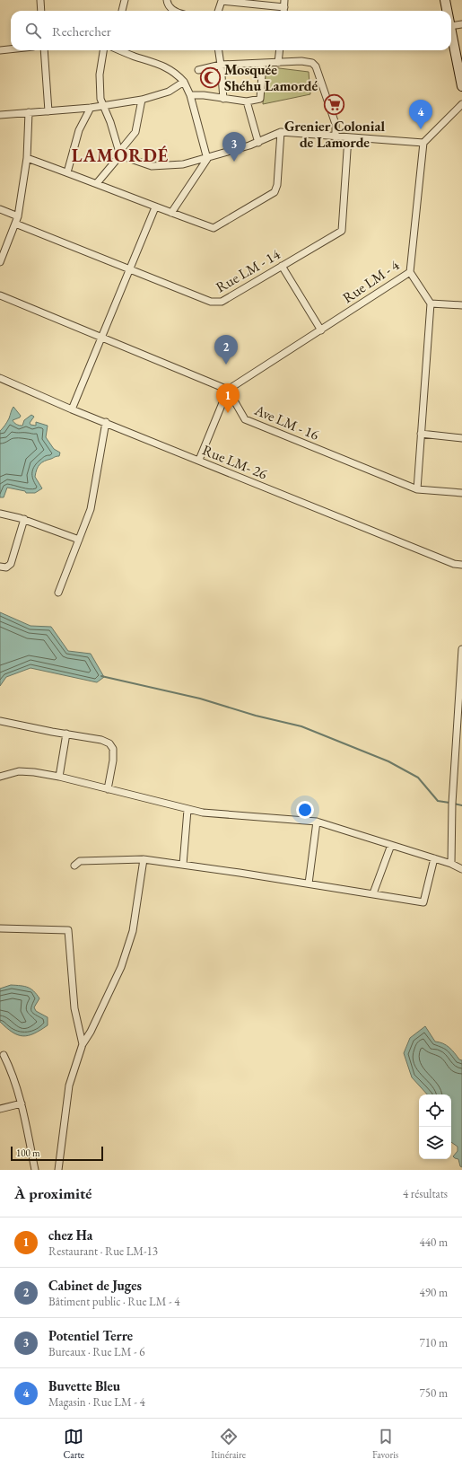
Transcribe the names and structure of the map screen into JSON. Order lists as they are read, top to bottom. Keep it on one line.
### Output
{"streets":{"street":["Rue LM - 14","Rue LM - 4","Ave LM - 16","Rue LM- 26"]},"crossings":[["Rue LM - 4","Ave LM - 16"]],"districts":["LAMORDÉ"],"places":{"mosque":["Mosquée Shéhu Lamordé"],"supermarket":["Grenier Colonial de Lamorde"]},"scale_bar":"100 m","page":{"search":"Rechercher","pins":["4","3","2","1"],"scale":"100 m","heading":["À proximité","4 résultats"],"list":[{"mark":"1","name":"chez Ha","note":"Restaurant · Rue LM-13","value":"440 m"},{"mark":"2","name":"Cabinet de Juges","note":"Bâtiment public · Rue LM - 4","value":"490 m"},{"mark":"3","name":"Potentiel Terre","note":"Bureaux · Rue LM - 6","value":"710 m"},{"mark":"4","name":"Buvette Bleu","note":"Magasin · Rue LM - 4","value":"750 m"}],"nav":["Carte","Itinéraire","Favoris"]}}
